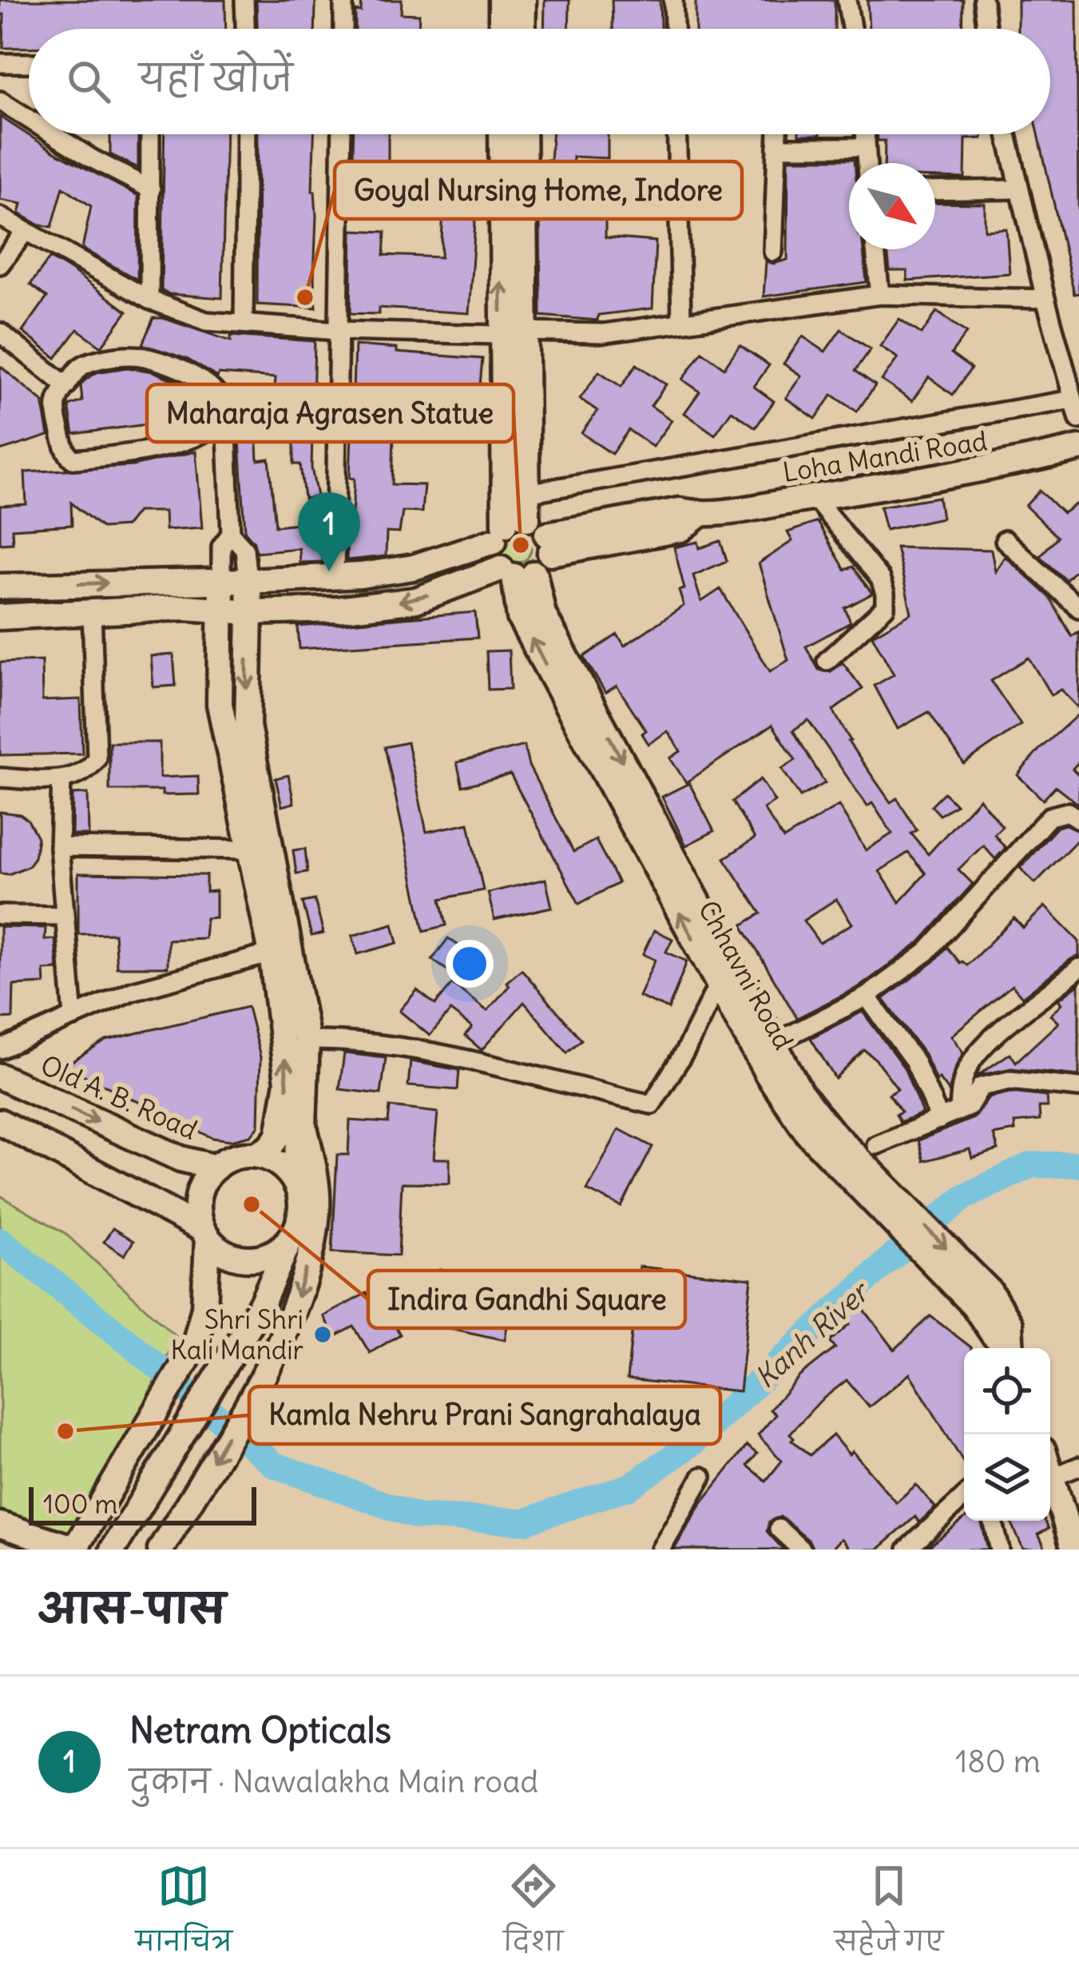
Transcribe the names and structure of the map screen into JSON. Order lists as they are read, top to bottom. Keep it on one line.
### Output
{"streets":{"main road":["Loha Mandi Road","Chhavni Road","Old A. B. Road"]},"crossings":[["Loha Mandi Road","Chhavni Road"]],"water":["Kanh River"],"places":["Goyal Nursing Home, Indore","Maharaja Agrasen Statue","Indira Gandhi Square","Shri Shri Kali Mandir","Kamla Nehru Prani Sangrahalaya"],"scale_bar":"100 m","north":"bottom right","page":{"search":"यहाँ खोजें","pins":"1","scale":"100 m","heading":"आस-पास","list":[{"mark":"1","name":"Netram Opticals","note":"दुकान · Nawalakha Main road","value":"180 m"}],"nav":["मानचित्र","दिशा","सहेजे गए"]}}
